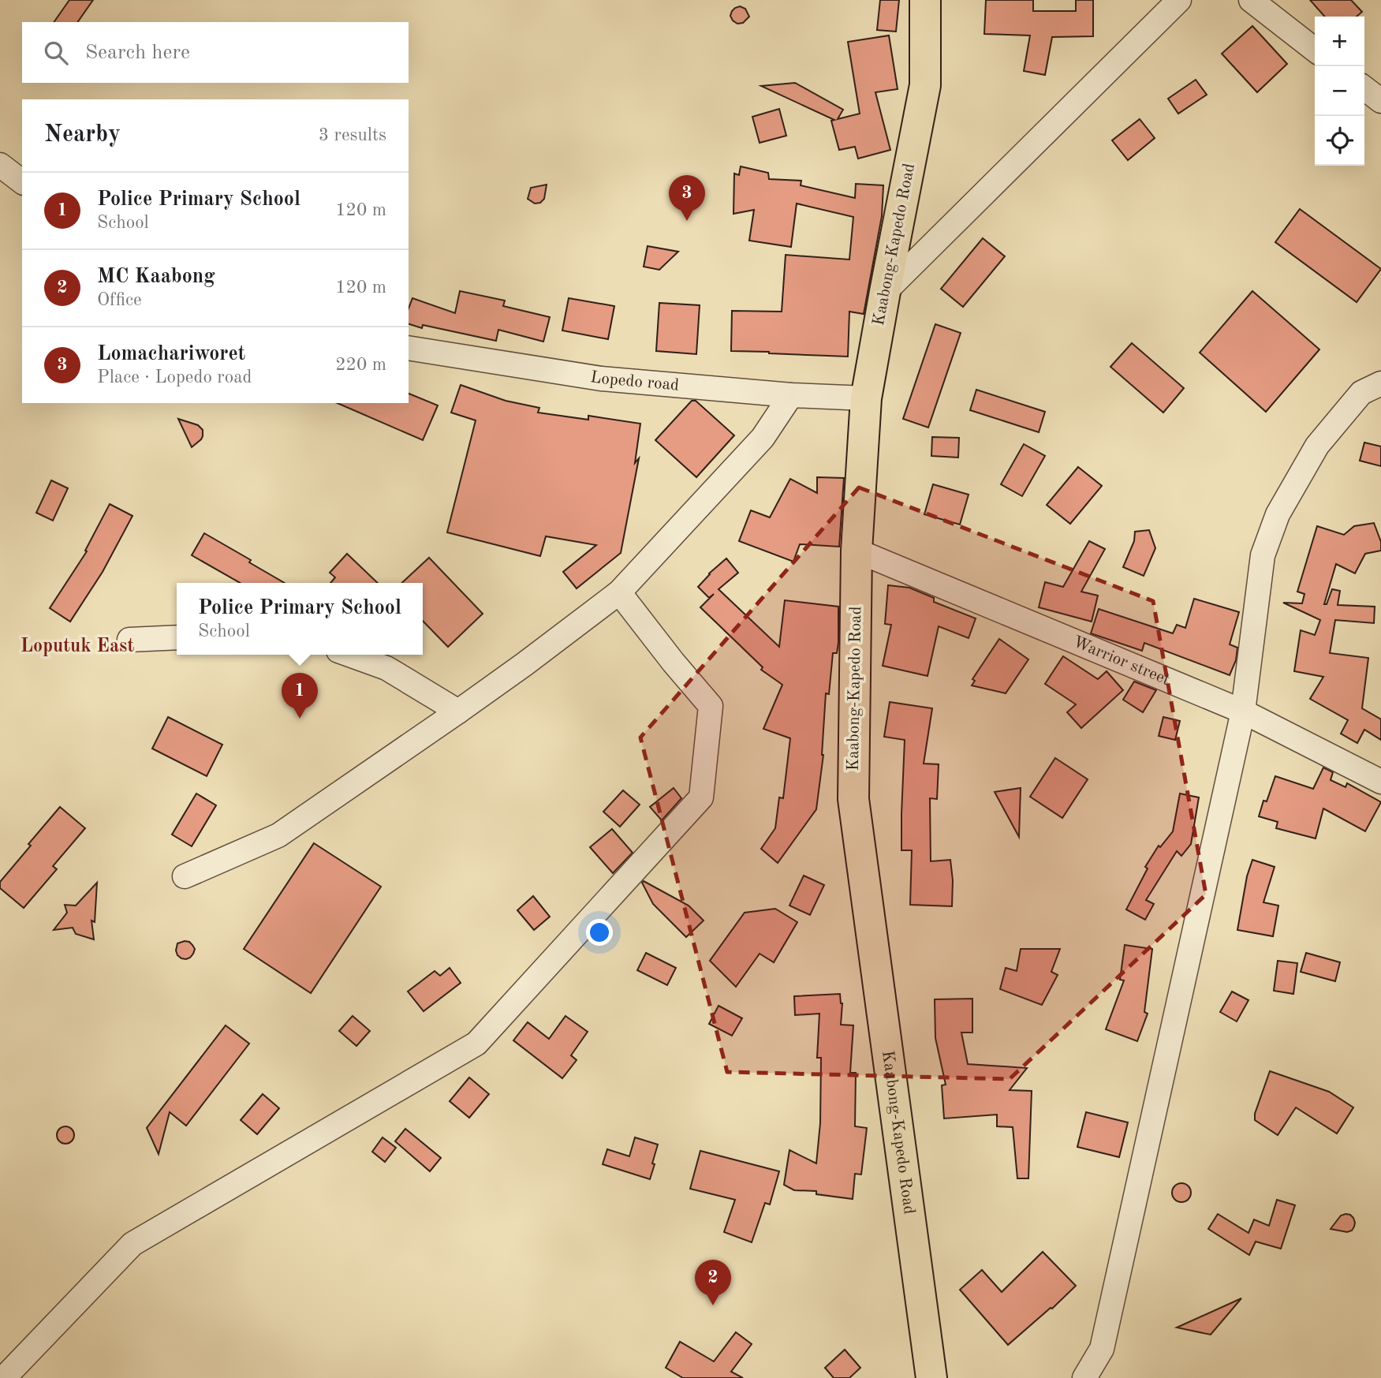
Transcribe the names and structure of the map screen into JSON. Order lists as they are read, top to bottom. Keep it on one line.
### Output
{"streets":{"main road":["Kaabong-Kapedo Road"],"street":["Lopedo road","Warrior street"]},"crossings":[["Kaabong-Kapedo Road","Lopedo road"],["Kaabong-Kapedo Road","Warrior street"]],"districts":["Loputuk East"],"page":{"map_buttons":["+","−"],"search":"Search here","heading":["Nearby","3 results"],"list":[{"mark":"1","name":"Police Primary School","note":"School","value":"120 m"},{"mark":"2","name":"MC Kaabong","note":"Office","value":"120 m"},{"mark":"3","name":"Lomachariworet","note":"Place · Lopedo road","value":"220 m"}],"pins":["3","1","2"],"popup":["Police Primary School","School"]}}
